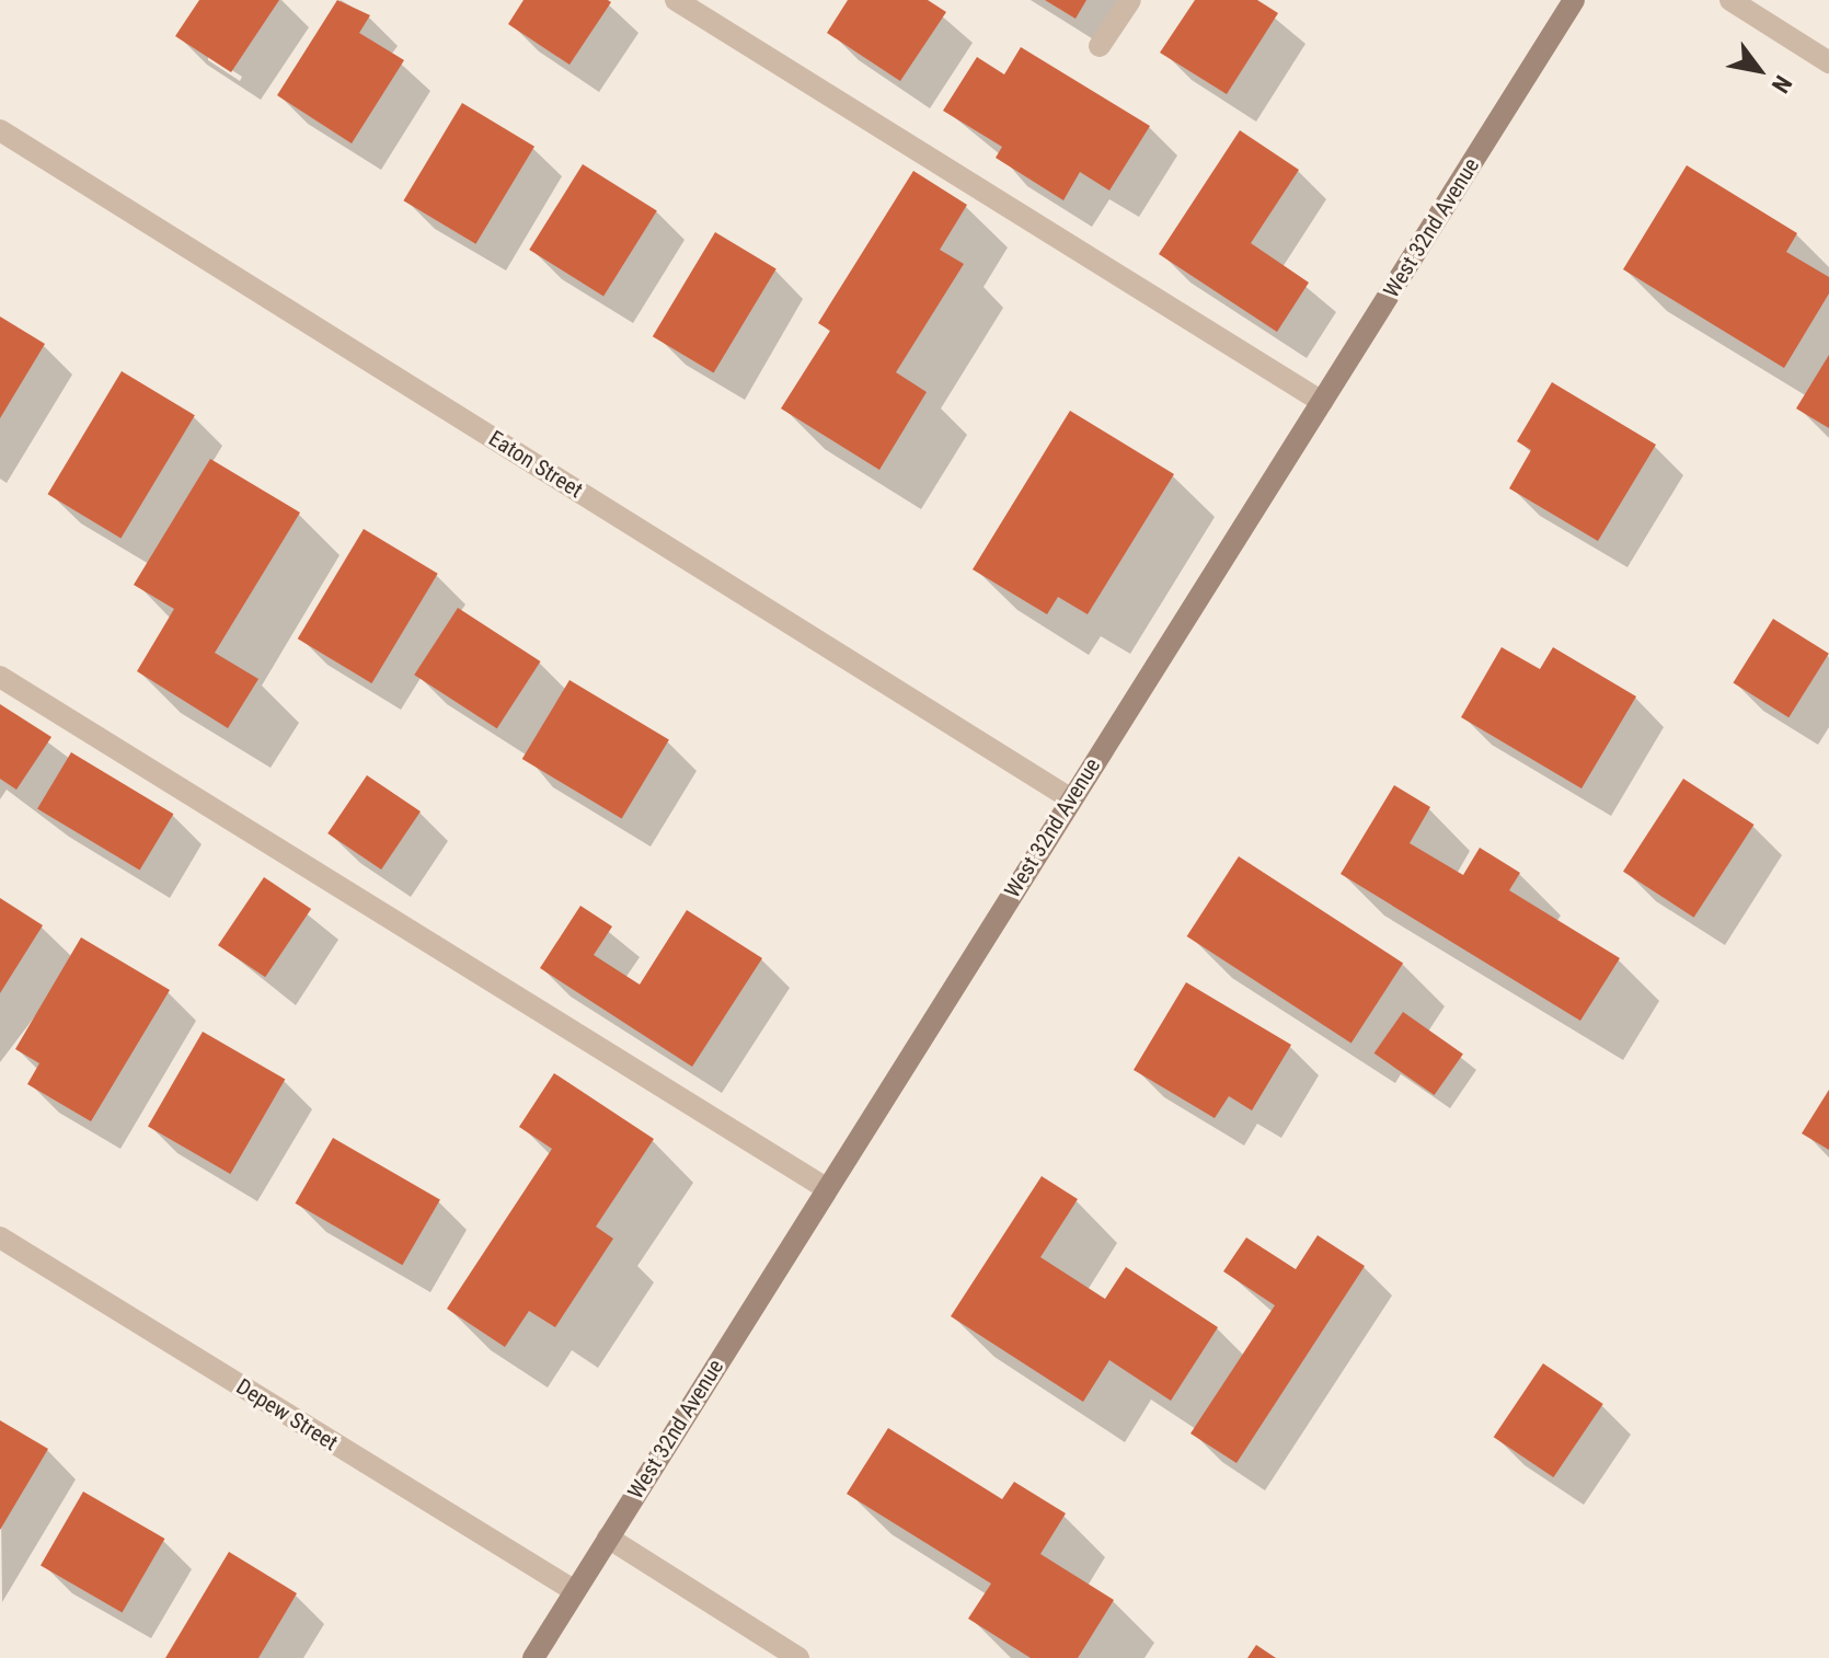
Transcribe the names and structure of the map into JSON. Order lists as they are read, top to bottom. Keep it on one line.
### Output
{"streets":{"street":["West 32nd Avenue","Eaton Street","Depew Street"]},"crossings":[["West 32nd Avenue","Eaton Street"],["West 32nd Avenue","Depew Street"]],"north":"bottom right"}
